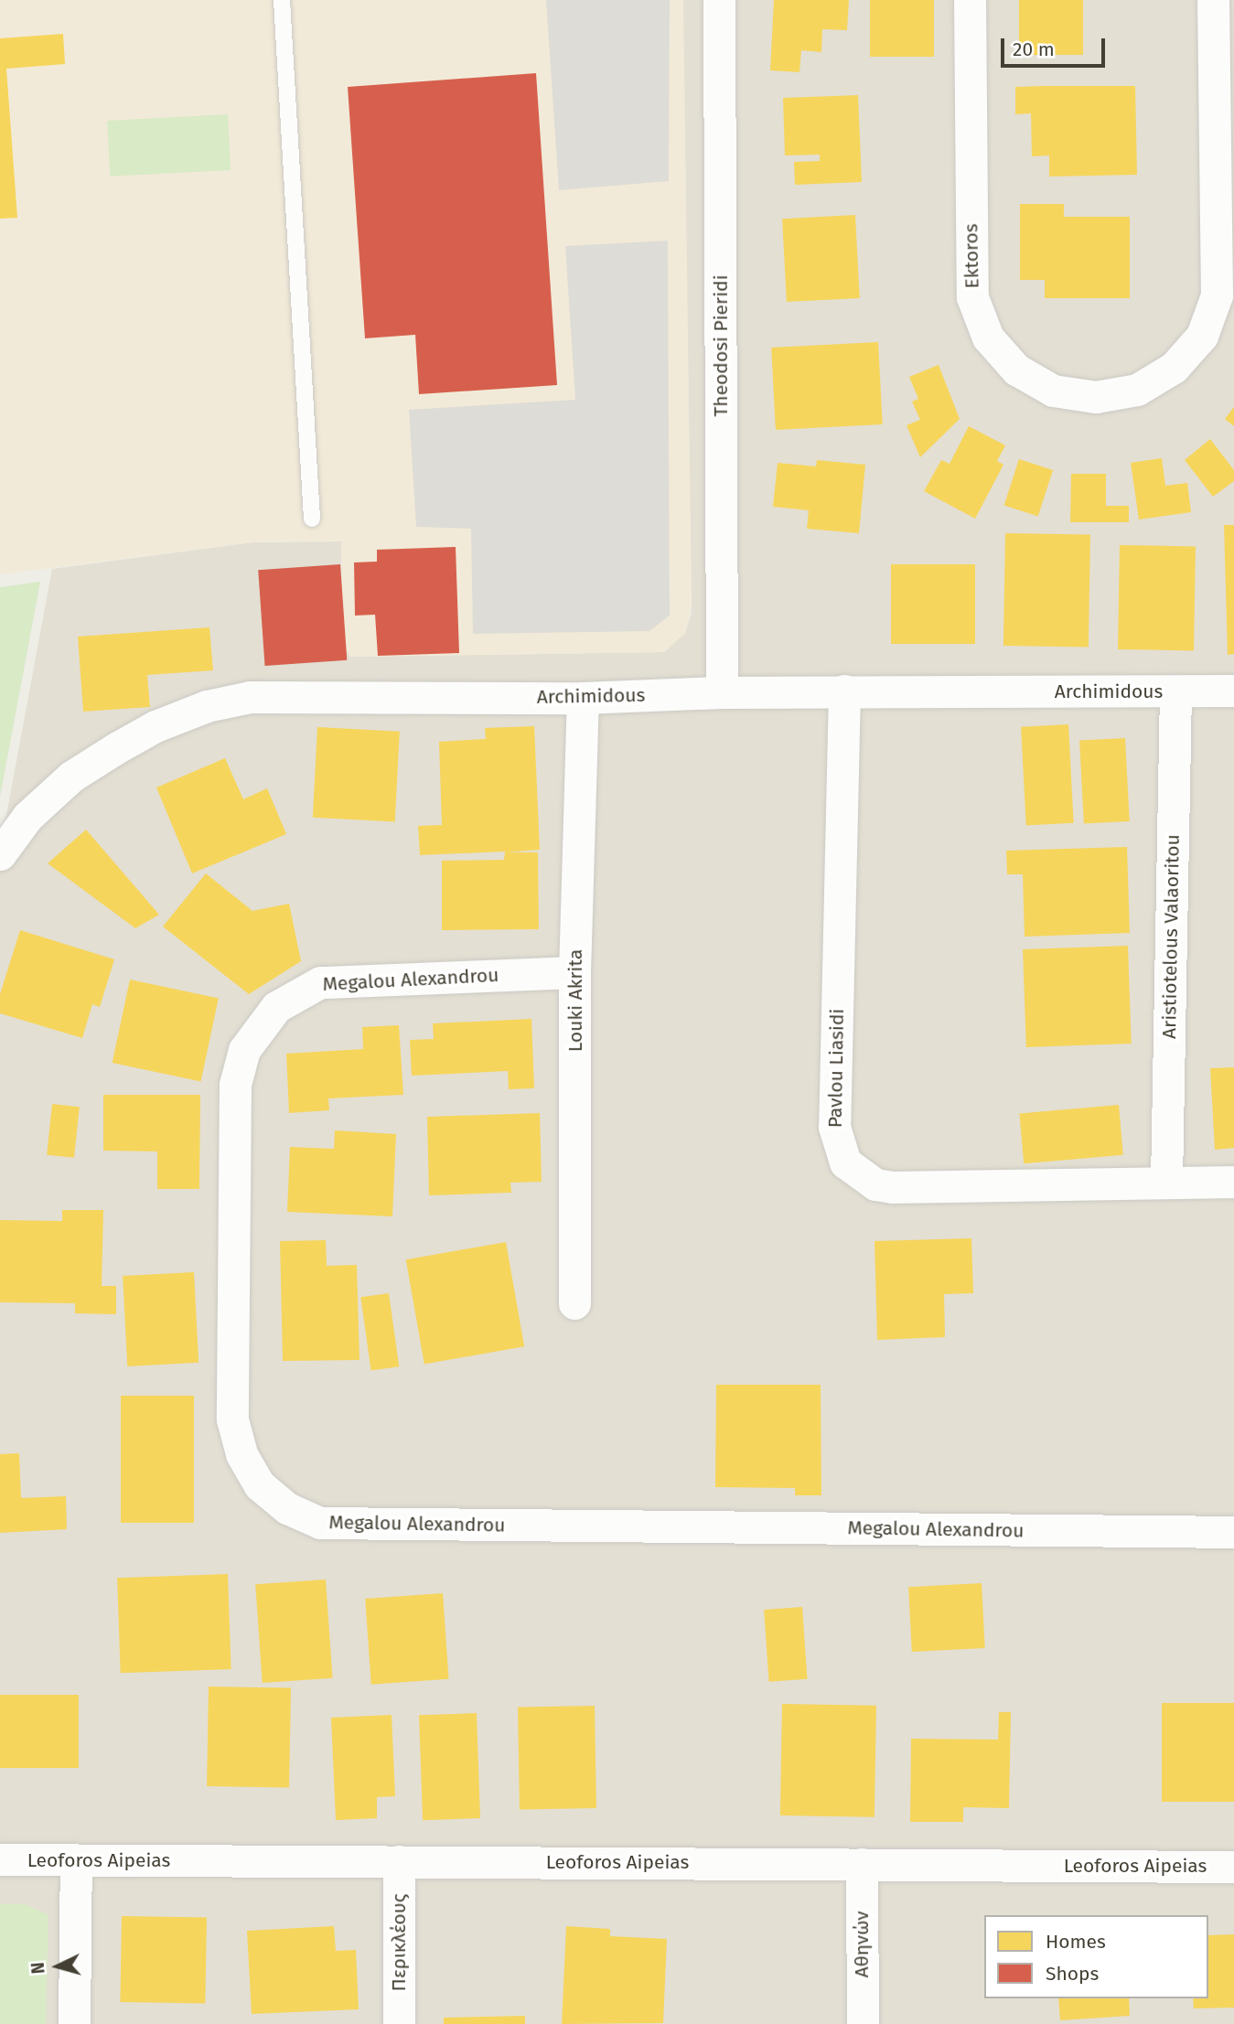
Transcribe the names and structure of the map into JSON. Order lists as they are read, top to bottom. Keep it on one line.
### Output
{"streets":{"street":["Ektoros","Theodosi Pieridi","Archimidous","Aristiotelous Valaoritou","Megalou Alexandrou","Louki Akrita","Pavlou Liasidi","Leoforos Aipeias","Περικλέους","Αθηνών"]},"crossings":[["Theodosi Pieridi","Archimidous"],["Archimidous","Aristiotelous Valaoritou"],["Archimidous","Louki Akrita"],["Archimidous","Pavlou Liasidi"],["Aristiotelous Valaoritou","Pavlou Liasidi"],["Megalou Alexandrou","Louki Akrita"],["Leoforos Aipeias","Περικλέους"],["Leoforos Aipeias","Αθηνών"]],"legend":["Homes","Shops"],"scale_bar":"20 m","north":"left"}
